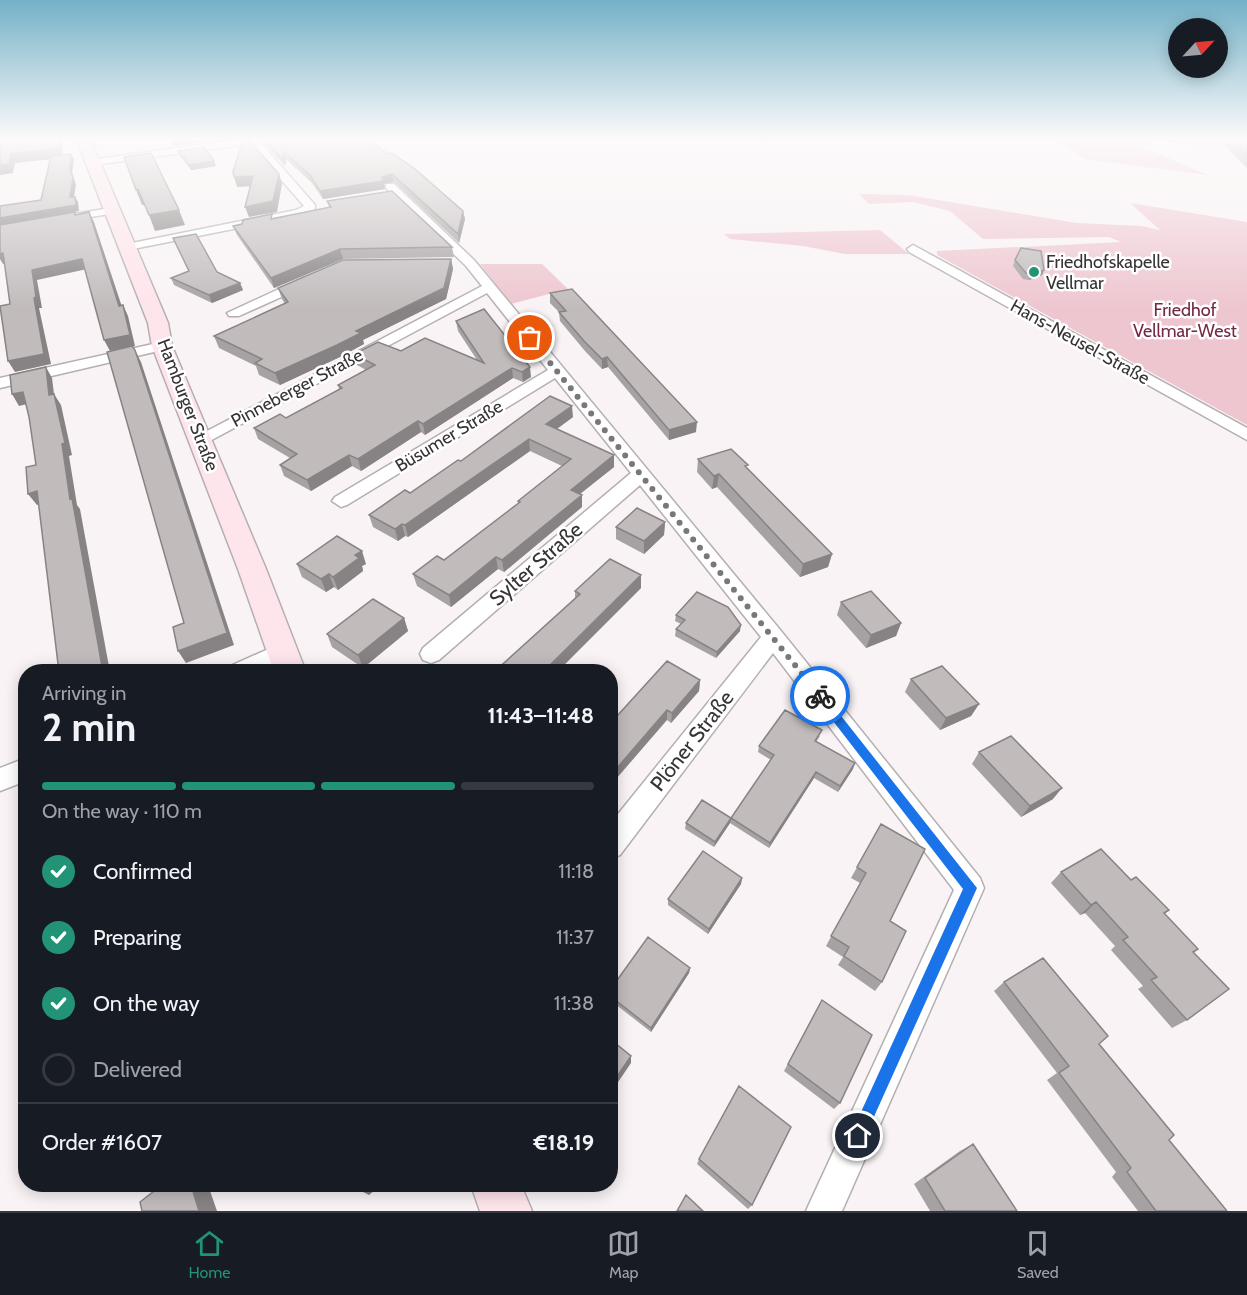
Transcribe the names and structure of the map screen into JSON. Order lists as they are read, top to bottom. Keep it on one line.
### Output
{"streets":{"street":["Hans-Neusel-Straße","Pinneberger Straße","Hamburger Straße","Büsumer Straße","Sylter Straße","Plöner Straße"]},"crossings":[["Pinneberger Straße","Hamburger Straße"]],"parks":["Friedhof Vellmar-West"],"places":["Friedhofskapelle Vellmar"],"north":"top right","page":{"heading":["2 min","Arriving in","11:43–11:48"],"panel":["Order #1607","€18.19"],"bar":"On the way · 110 m","list":[["Confirmed","11:18"],["Preparing","11:37"],["On the way","11:38"],"Delivered"],"tabs":["Home","Map","Saved"]}}
